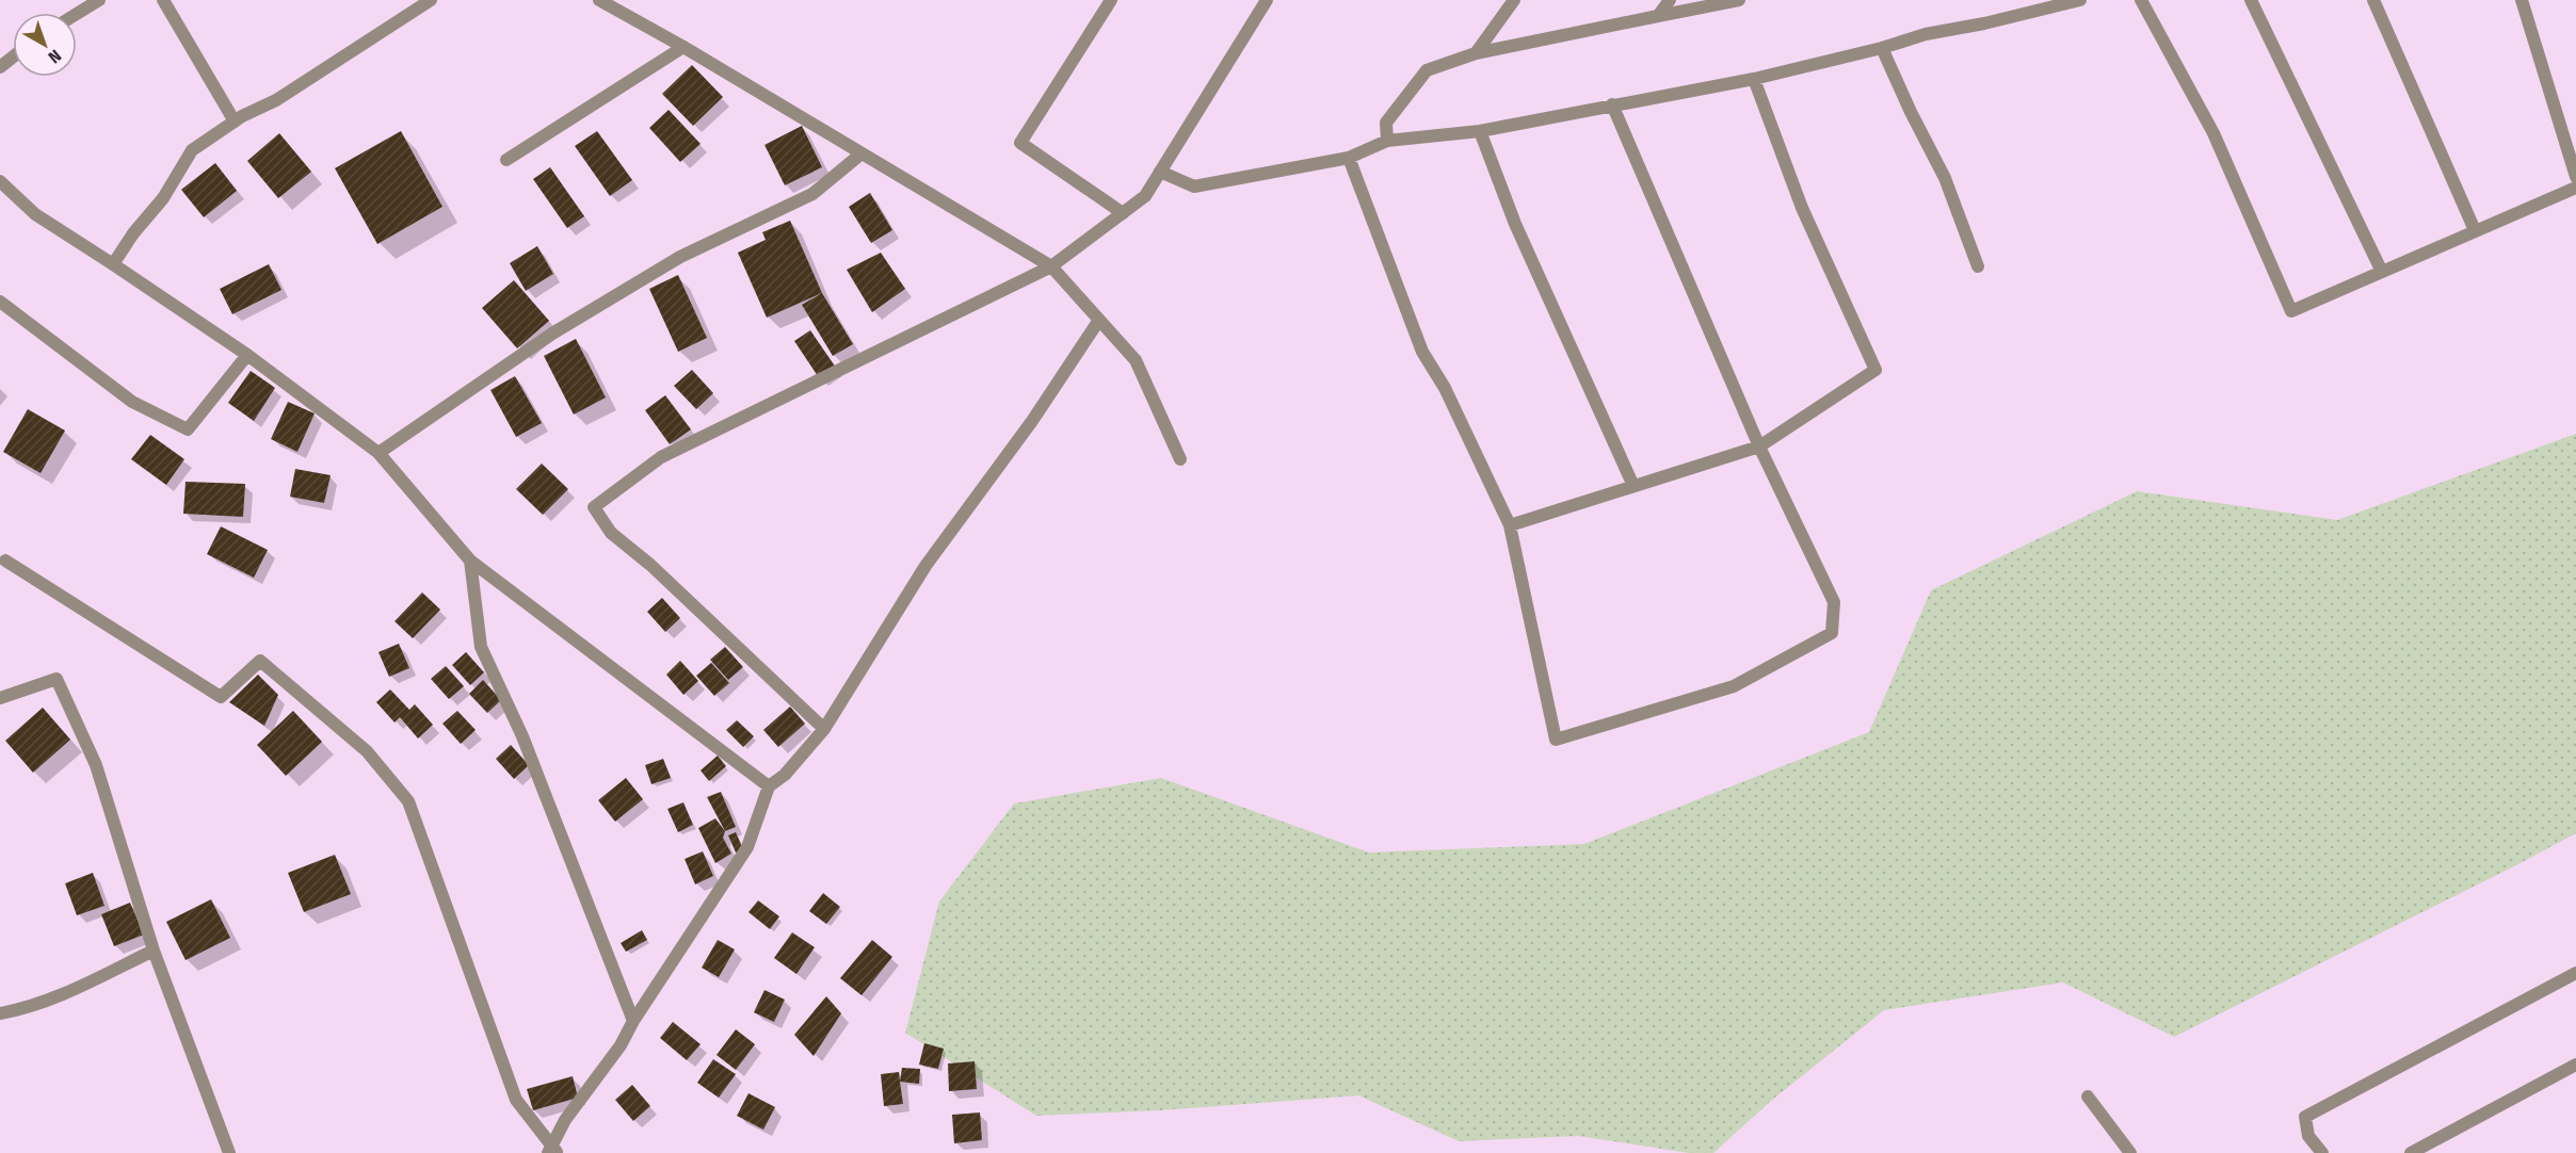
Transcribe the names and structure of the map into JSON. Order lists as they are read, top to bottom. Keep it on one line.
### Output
{"north":"bottom right"}
